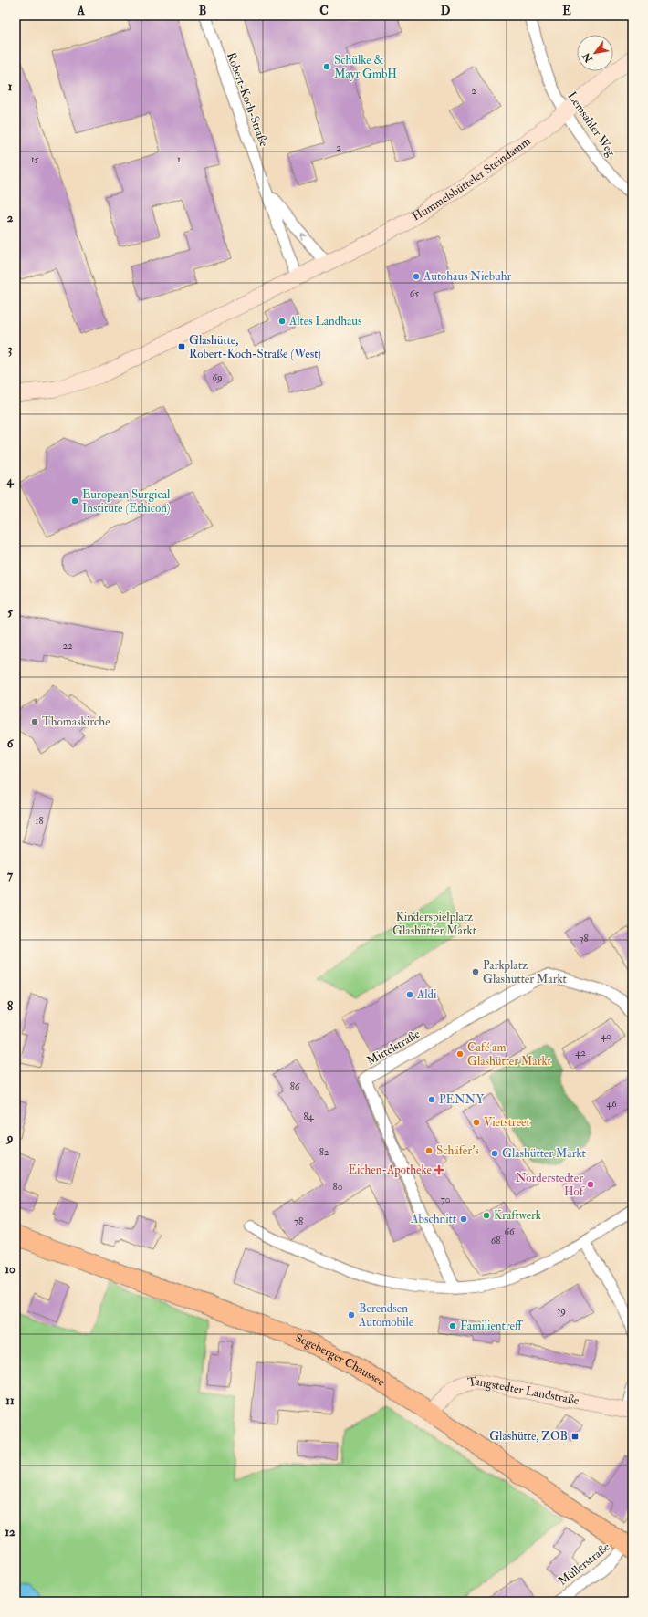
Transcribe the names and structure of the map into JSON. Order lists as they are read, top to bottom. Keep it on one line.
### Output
{"streets":{"main road":["Segeberger Chaussee"],"street":["Robert-Koch-Straße","Lemsahler Weg","Hummelsbütteler Steindamm","Mittelstraße","Tangstedter Landstraße","Müllerstraße"]},"crossings":[["Robert-Koch-Straße","Hummelsbütteler Steindamm"],["Lemsahler Weg","Hummelsbütteler Steindamm"],["Segeberger Chaussee","Tangstedter Landstraße"],["Segeberger Chaussee","Müllerstraße"]],"parks":["Kinderspielplatz Glashütter Markt"],"places":{"other":["Schülke & Mayr GmbH","Autohaus Niebuhr","Altes Landhaus","European Surgical Institute (Ethicon)","Thomaskirche","Parkplatz Glashütter Markt","Aldi","Café am Glashütter Markt","PENNY","Vietstreet","Schäfer's","Glashütter Markt","Norderstedter Hof","Kraftwerk","Abschnitt","Berendsen Automobile","Familientreff"],"transit":["Glashütte, Robert-Koch-Straße (West)","Glashütte, ZOB"],"health":["Eichen-Apotheke"]},"house_numbers":["2","2","15","1","65","69","22","18","38","40","42","86","46","84","82","80","70","78","66","68","39"],"north":"bottom left","grid":{"columns":["A","B","C","D","E"],"rows":["1","2","3","4","5","6","7","8","9","10","11","12"]}}
